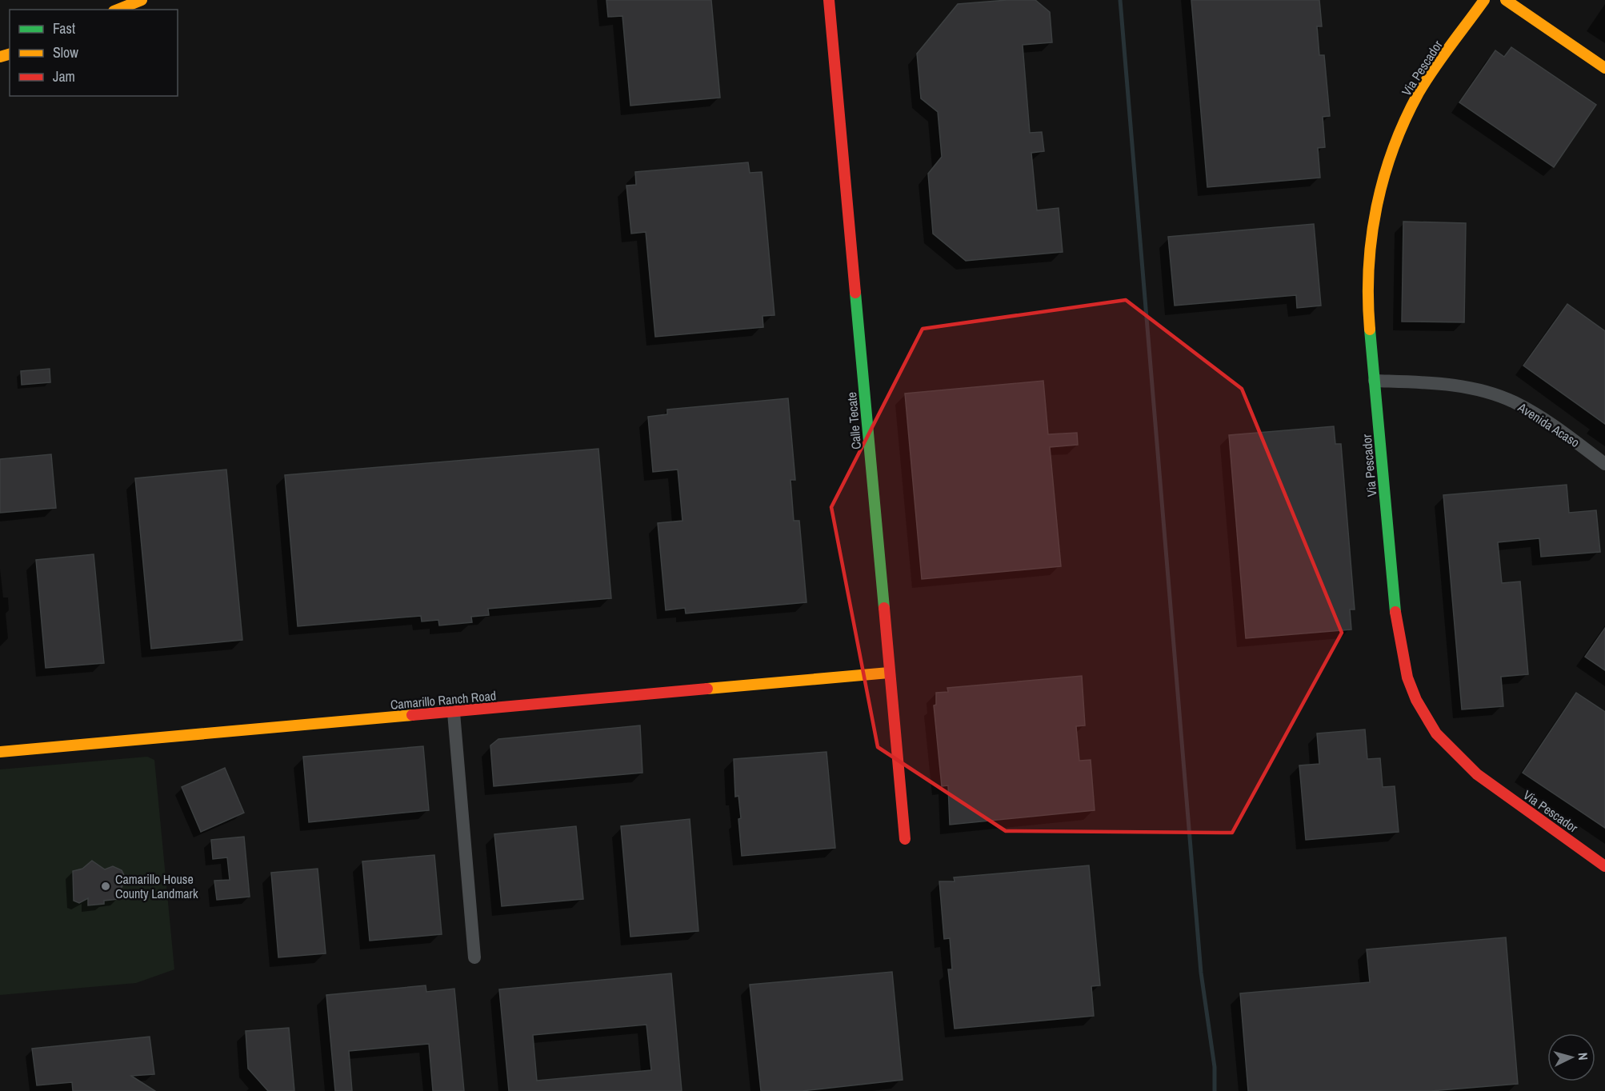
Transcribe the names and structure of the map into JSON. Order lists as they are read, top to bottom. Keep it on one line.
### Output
{"streets":{"street":["Via Pescador","Calle Tecate","Avenida Acaso","Camarillo Ranch Road"]},"crossings":[["Via Pescador","Avenida Acaso"],["Calle Tecate","Camarillo Ranch Road"]],"places":["Camarillo House County Landmark"],"legend":["Fast","Slow","Jam"],"north":"right"}
